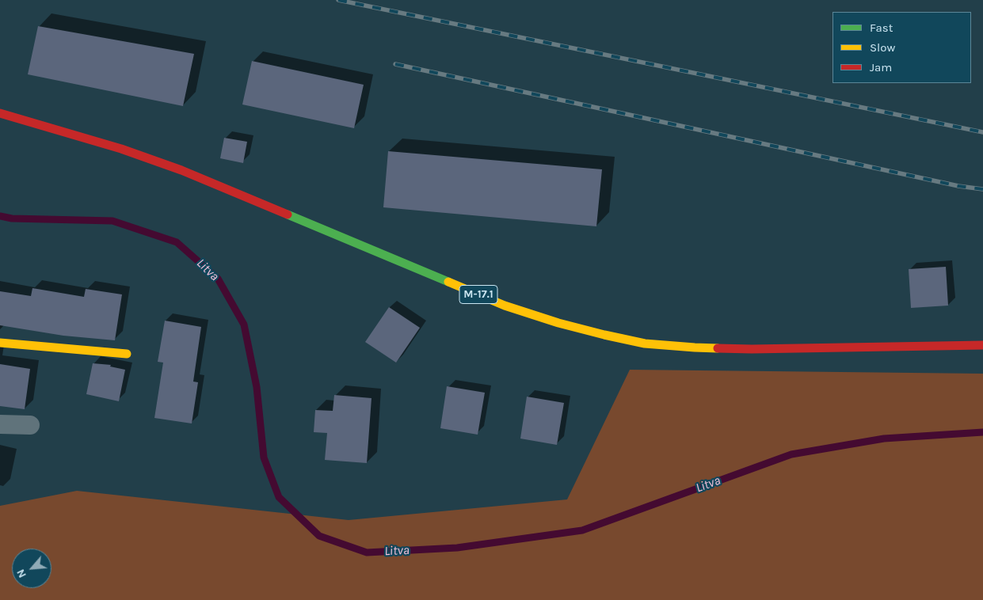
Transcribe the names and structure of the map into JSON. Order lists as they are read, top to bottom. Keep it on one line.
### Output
{"streets":{"main road":["M-17.1"]},"water":["Litva"],"legend":["Fast","Slow","Jam"],"north":"bottom left"}
